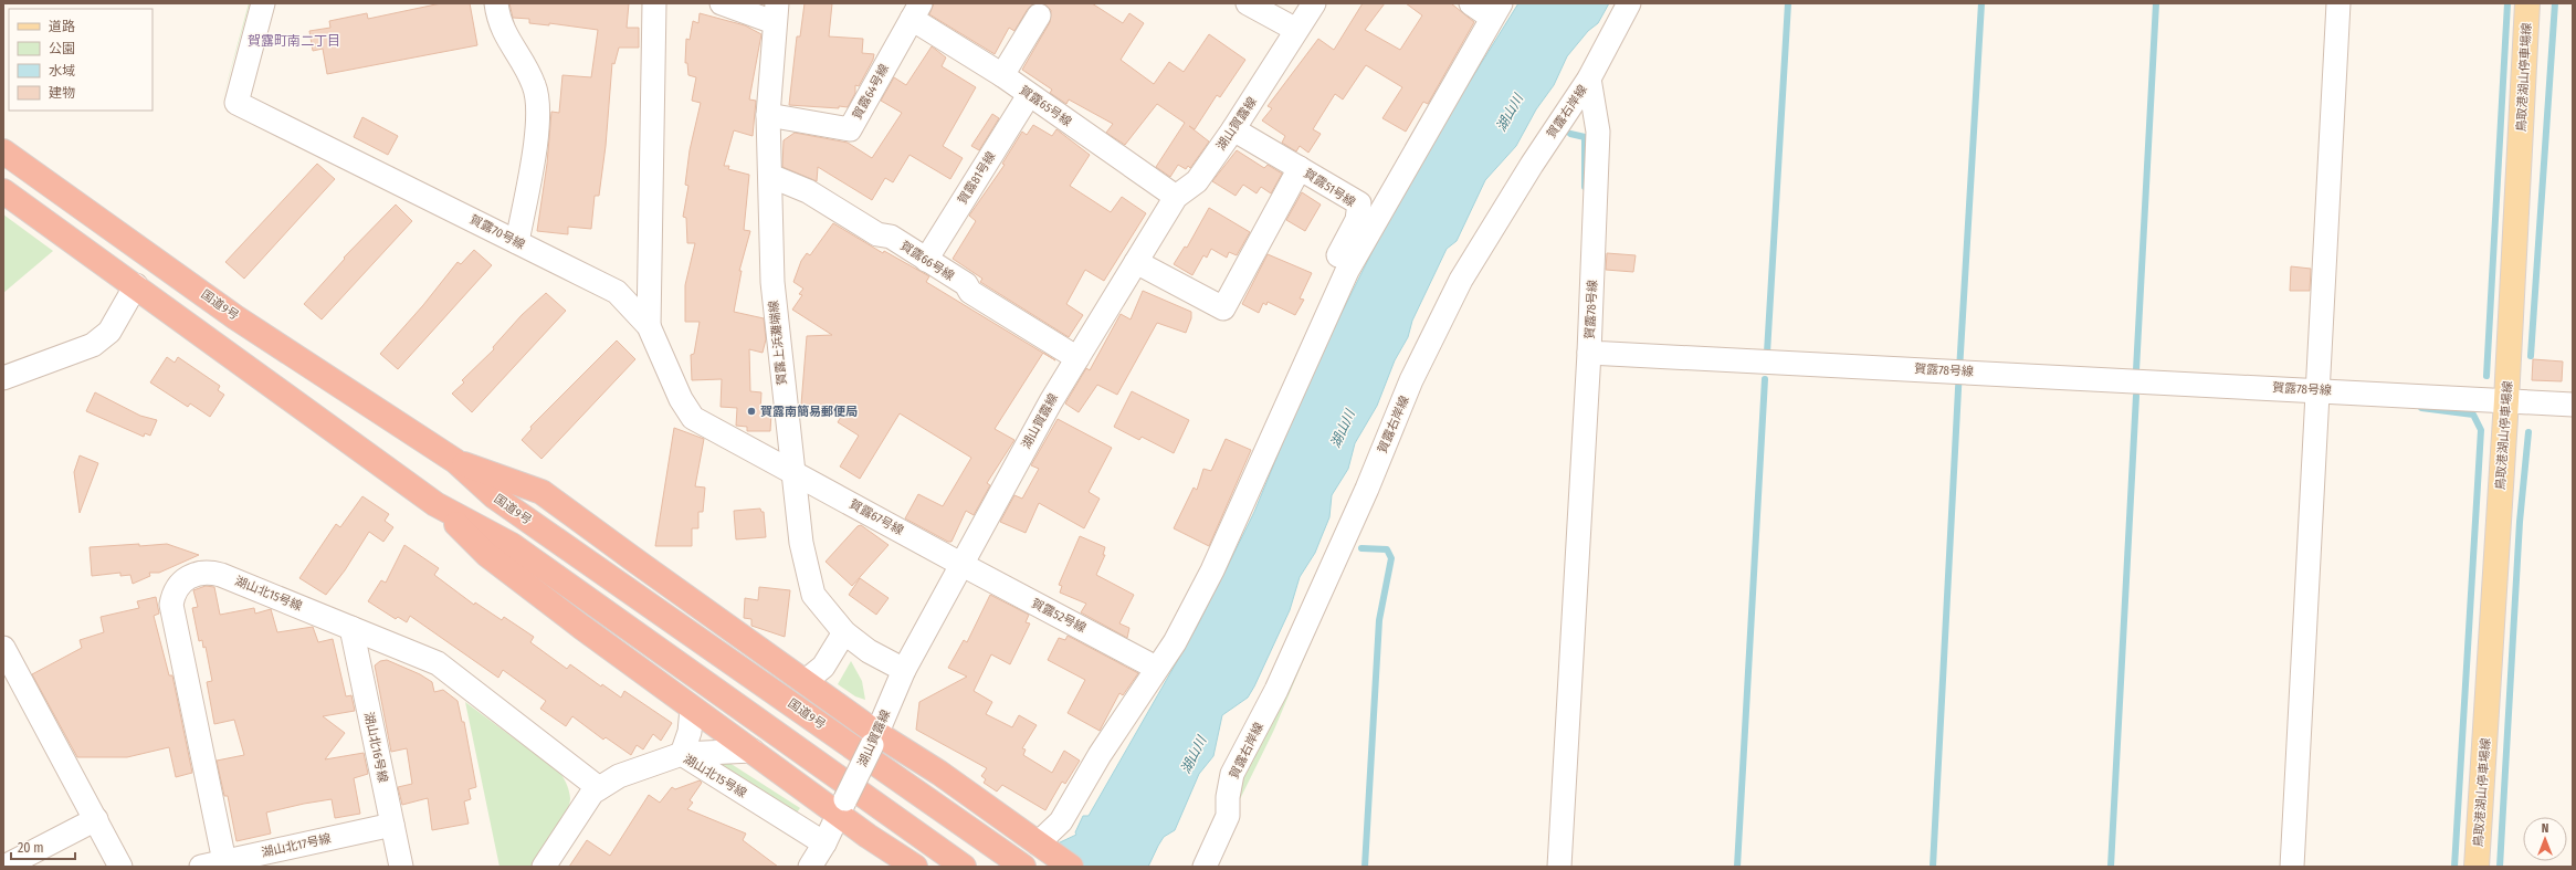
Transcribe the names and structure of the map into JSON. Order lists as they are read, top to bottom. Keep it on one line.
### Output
{"streets":{"highway":["国道9号"],"main road":["鳥取港湖山停車場線"],"street":["賀露64号線","賀露65号線","賀露右岸線","湖山賀露線","賀露81号線","賀露51号線","賀露70号線","賀露66号線","賀露78号線","賀露上浜灘端線","賀露67号線","湖山北15号線","賀露52号線","湖山北16号線","湖山北17号線"]},"crossings":[["鳥取港湖山停車場線","賀露78号線"],["賀露64号線","賀露65号線"],["賀露64号線","賀露上浜灘端線"],["賀露65号線","湖山賀露線"],["賀露65号線","賀露81号線"],["賀露右岸線","賀露78号線"],["湖山賀露線","賀露51号線"],["湖山賀露線","賀露66号線"],["湖山賀露線","賀露上浜灘端線"],["湖山賀露線","賀露67号線"],["湖山賀露線","湖山北15号線"],["湖山賀露線","賀露52号線"],["賀露81号線","賀露66号線"],["賀露70号線","賀露上浜灘端線"],["賀露70号線","賀露67号線"],["賀露66号線","賀露上浜灘端線"],["賀露上浜灘端線","賀露67号線"],["賀露67号線","賀露52号線"],["湖山北15号線","湖山北16号線"],["湖山北15号線","湖山北17号線"],["湖山北16号線","湖山北17号線"]],"districts":["賀露町南二丁目"],"water":["湖山川"],"places":["賀露南簡易郵便局"],"legend":["道路","公園","水域","建物"],"scale_bar":"20 m","north":"top"}
